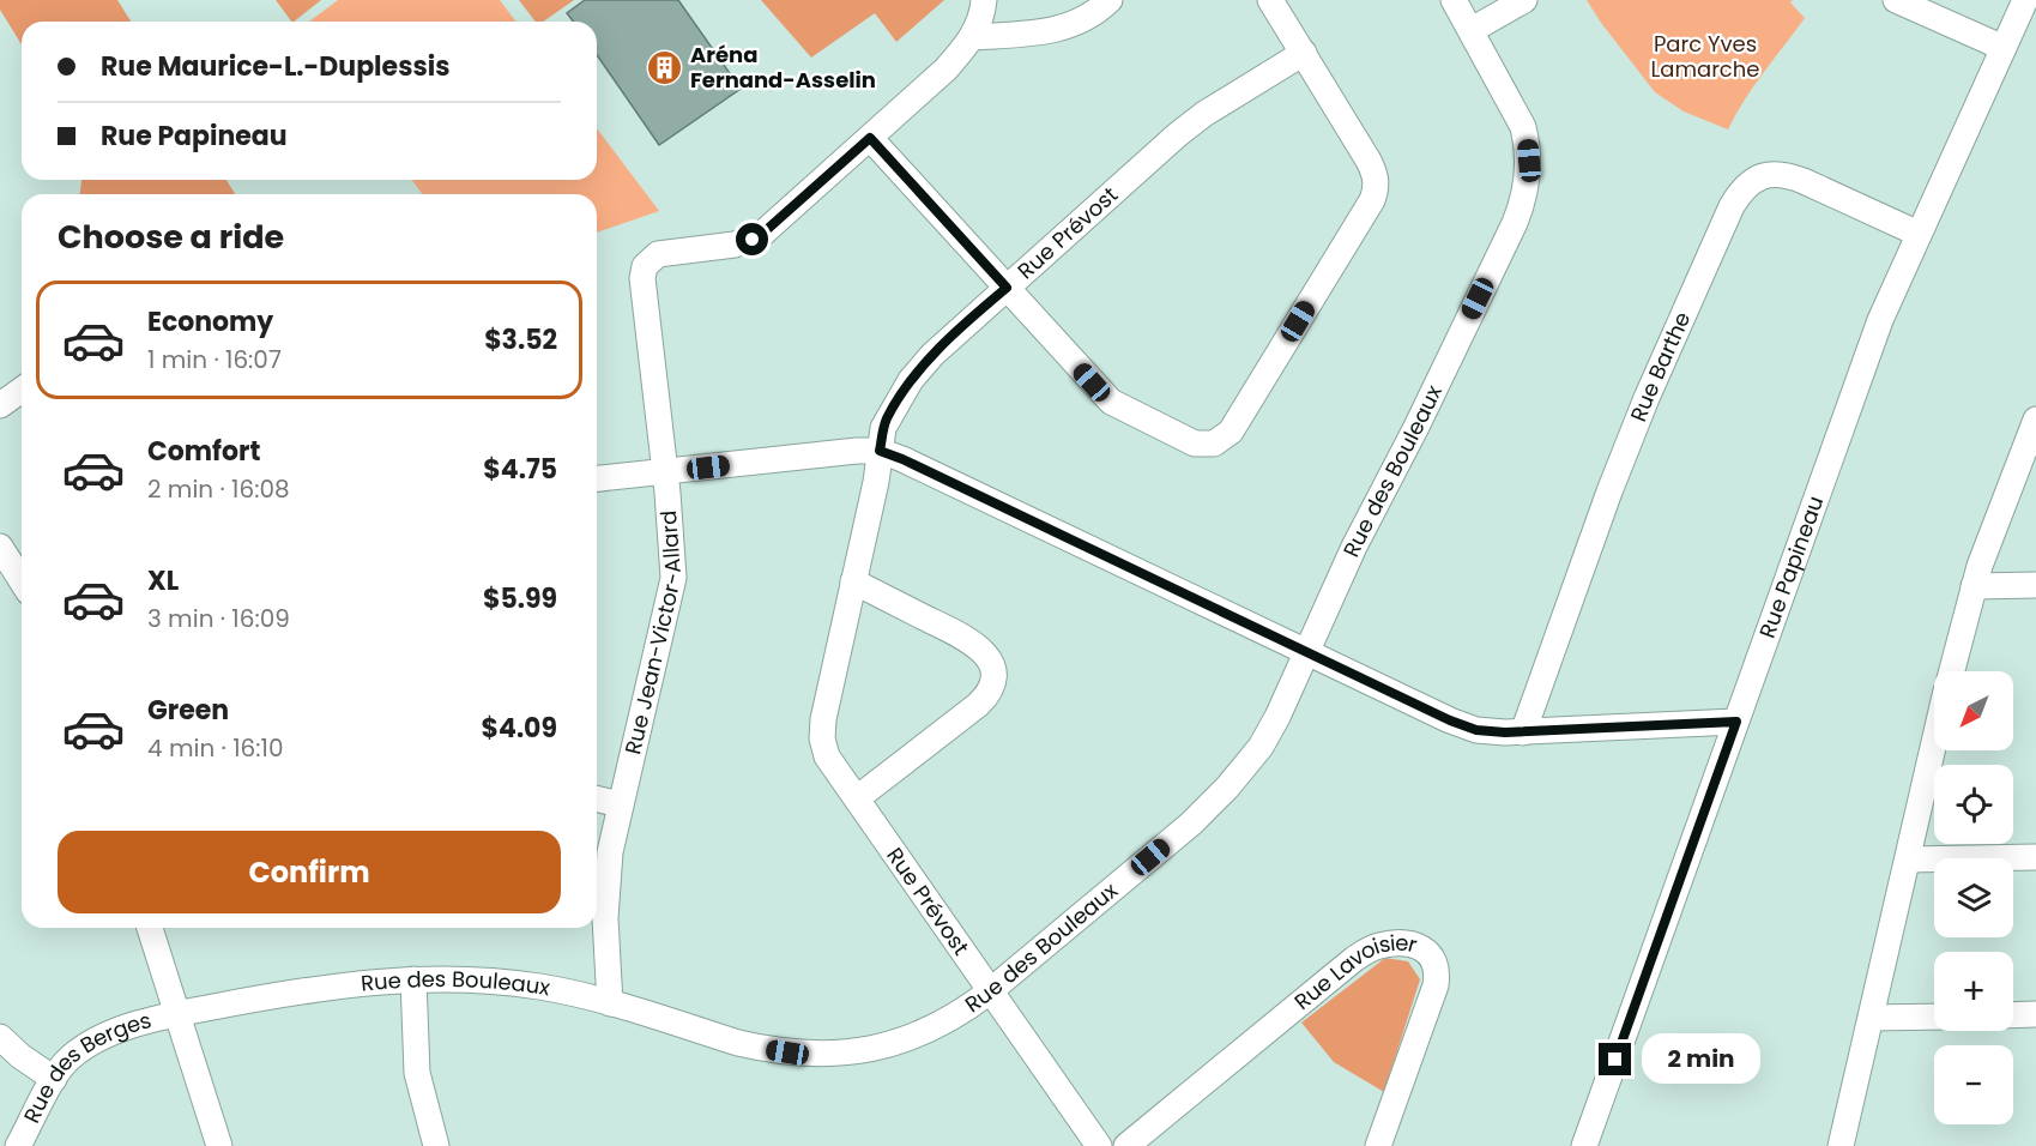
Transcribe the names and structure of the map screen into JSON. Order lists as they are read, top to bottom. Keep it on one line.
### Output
{"streets":{"street":["Rue Prévost","Rue Barthe","Rue des Bouleaux","Rue Papineau","Rue Jean-Victor-Allard","Rue Lavoisier","Rue des Berges"]},"crossings":[["Rue Prévost","Rue des Bouleaux"],["Rue Barthe","Rue Papineau"],["Rue des Bouleaux","Rue Jean-Victor-Allard"],["Rue des Bouleaux","Rue des Berges"]],"parks":["Parc Yves Lamarche"],"places":{"building":["Aréna Fernand-Asselin"]},"north":"bottom left","page":{"banner":["Rue Maurice-L.-Duplessis","Rue Papineau"],"heading":"Choose a ride","list":[{"name":"Economy","note":"1 min · 16:07","value":"$3.52"},{"name":"Comfort","note":"2 min · 16:08","value":"$4.75"},{"name":"XL","note":"3 min · 16:09","value":"$5.99"},{"name":"Green","note":"4 min · 16:10","value":"$4.09"}],"map_buttons":["+","−"],"buttons":"Confirm","bubble":"2 min"}}
